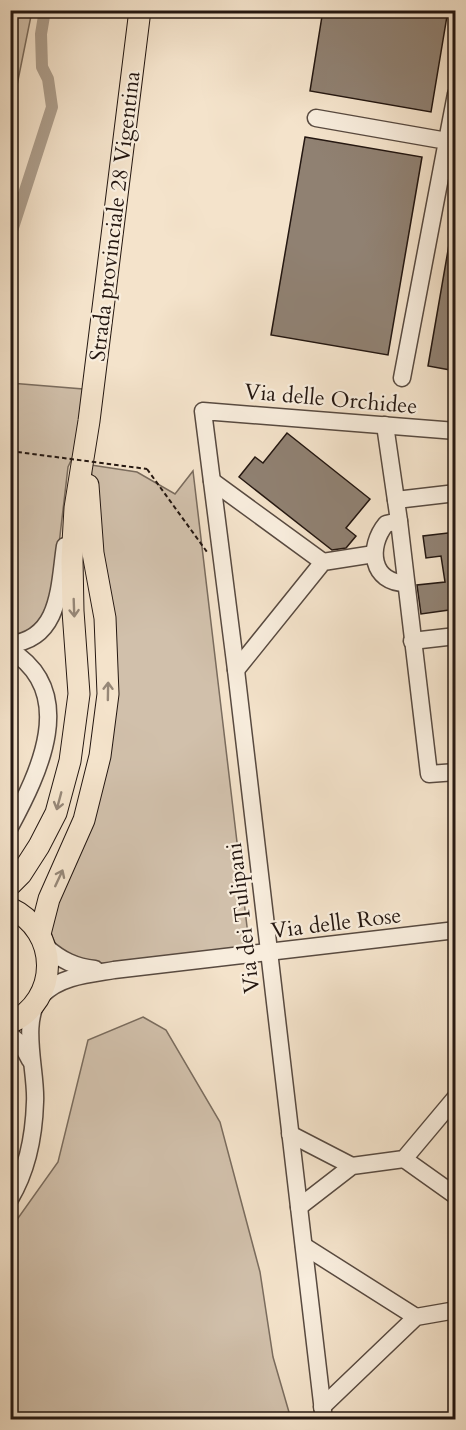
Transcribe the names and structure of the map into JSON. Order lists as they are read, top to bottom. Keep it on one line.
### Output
{"streets":{"main road":["Strada provinciale 28 Vigentina"],"street":["Via delle Orchidee","Via dei Tulipani","Via delle Rose"]},"crossings":[["Via delle Orchidee","Via dei Tulipani"],["Via dei Tulipani","Via delle Rose"]]}
